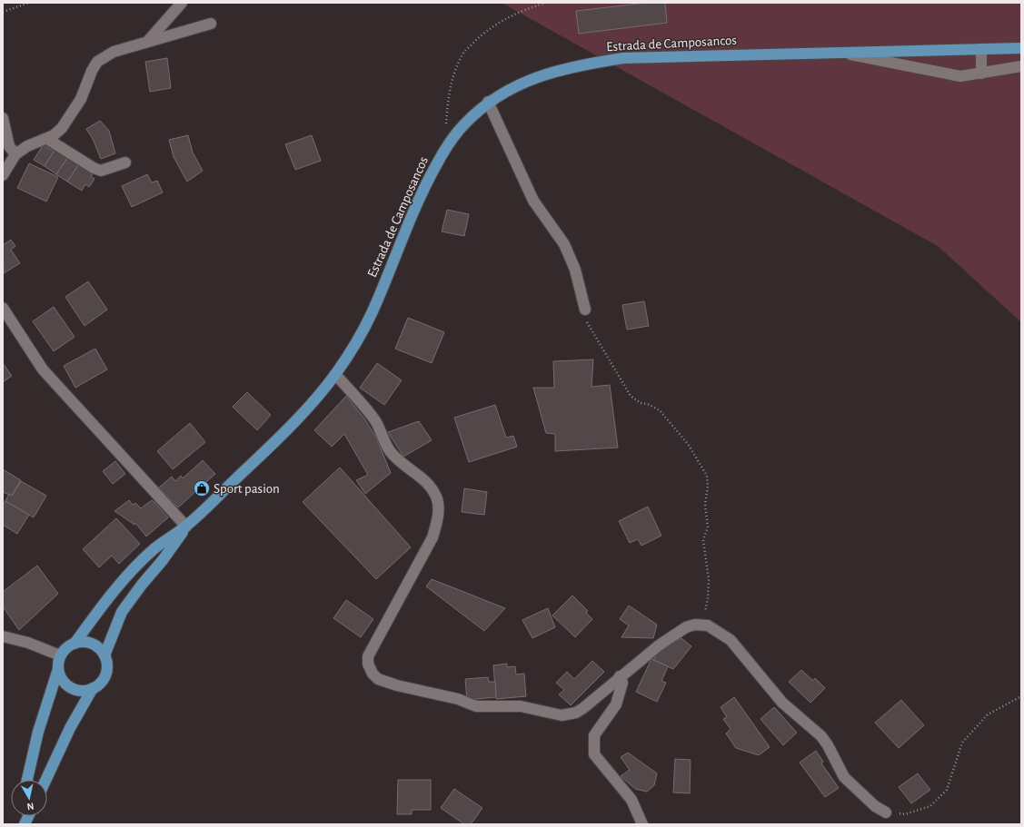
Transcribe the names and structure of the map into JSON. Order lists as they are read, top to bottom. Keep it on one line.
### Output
{"streets":{"main road":["Estrada de Camposancos"]},"places":{"shop":["Sport pasion"]},"north":"bottom"}
